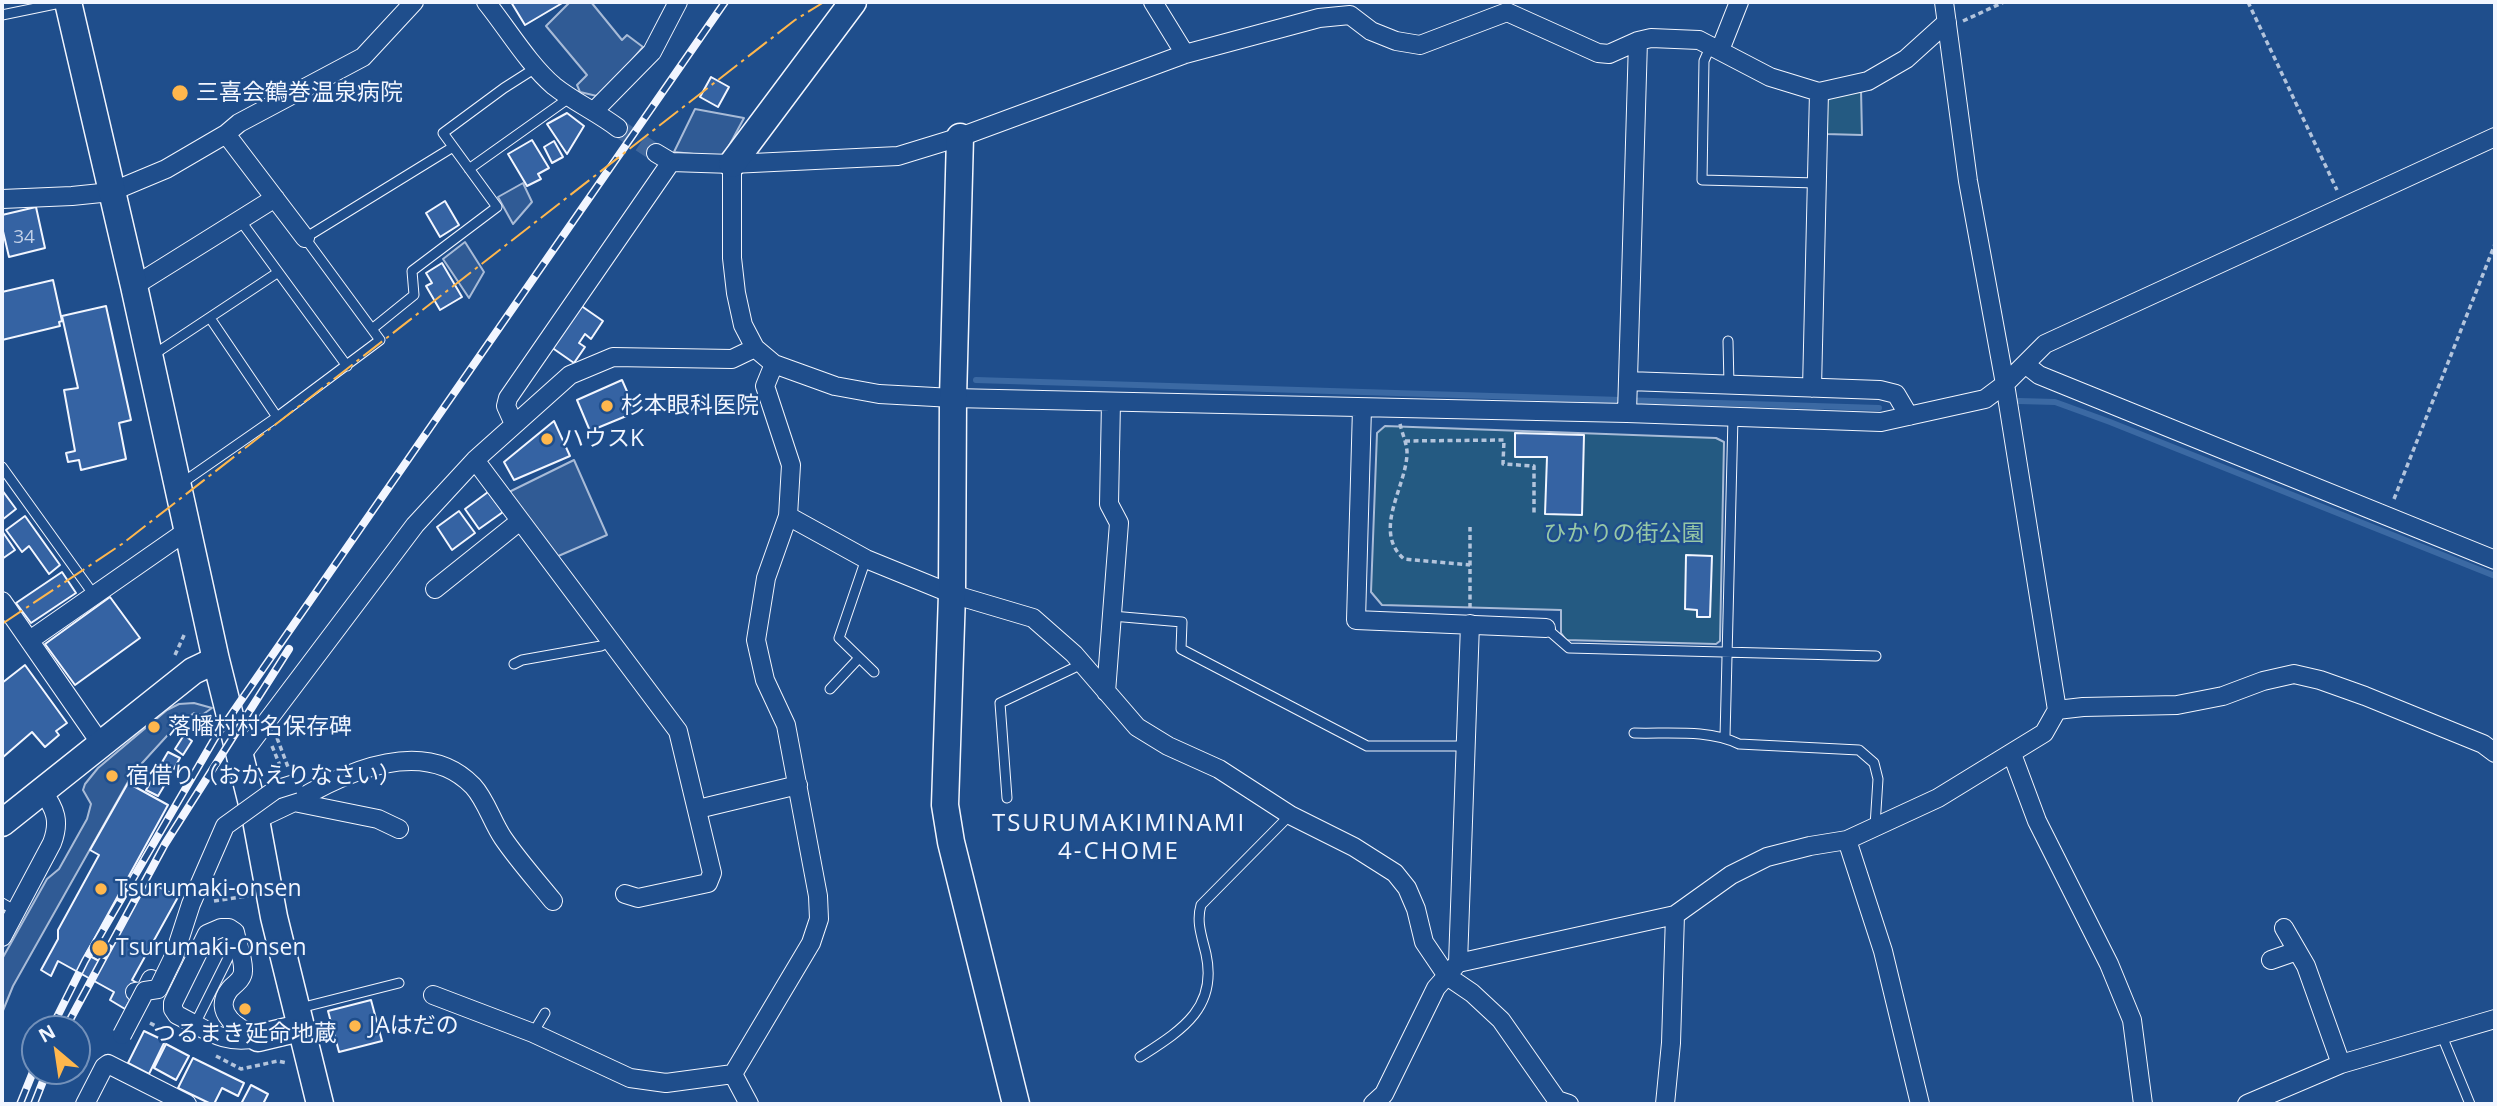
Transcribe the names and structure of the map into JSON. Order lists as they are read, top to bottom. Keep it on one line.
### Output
{"districts":["TSURUMAKIMINAMI 4-CHOME"],"parks":["ひかりの街公園"],"places":["三喜会鶴巻温泉病院","杉本眼科医院","ハウスK","落幡村村名保存碑","宿借り（おかえりなさい）","Tsurumaki-onsen","Tsurumaki-Onsen","つるまき延命地蔵","JAはだの"],"house_numbers":["34"],"north":"top left"}
